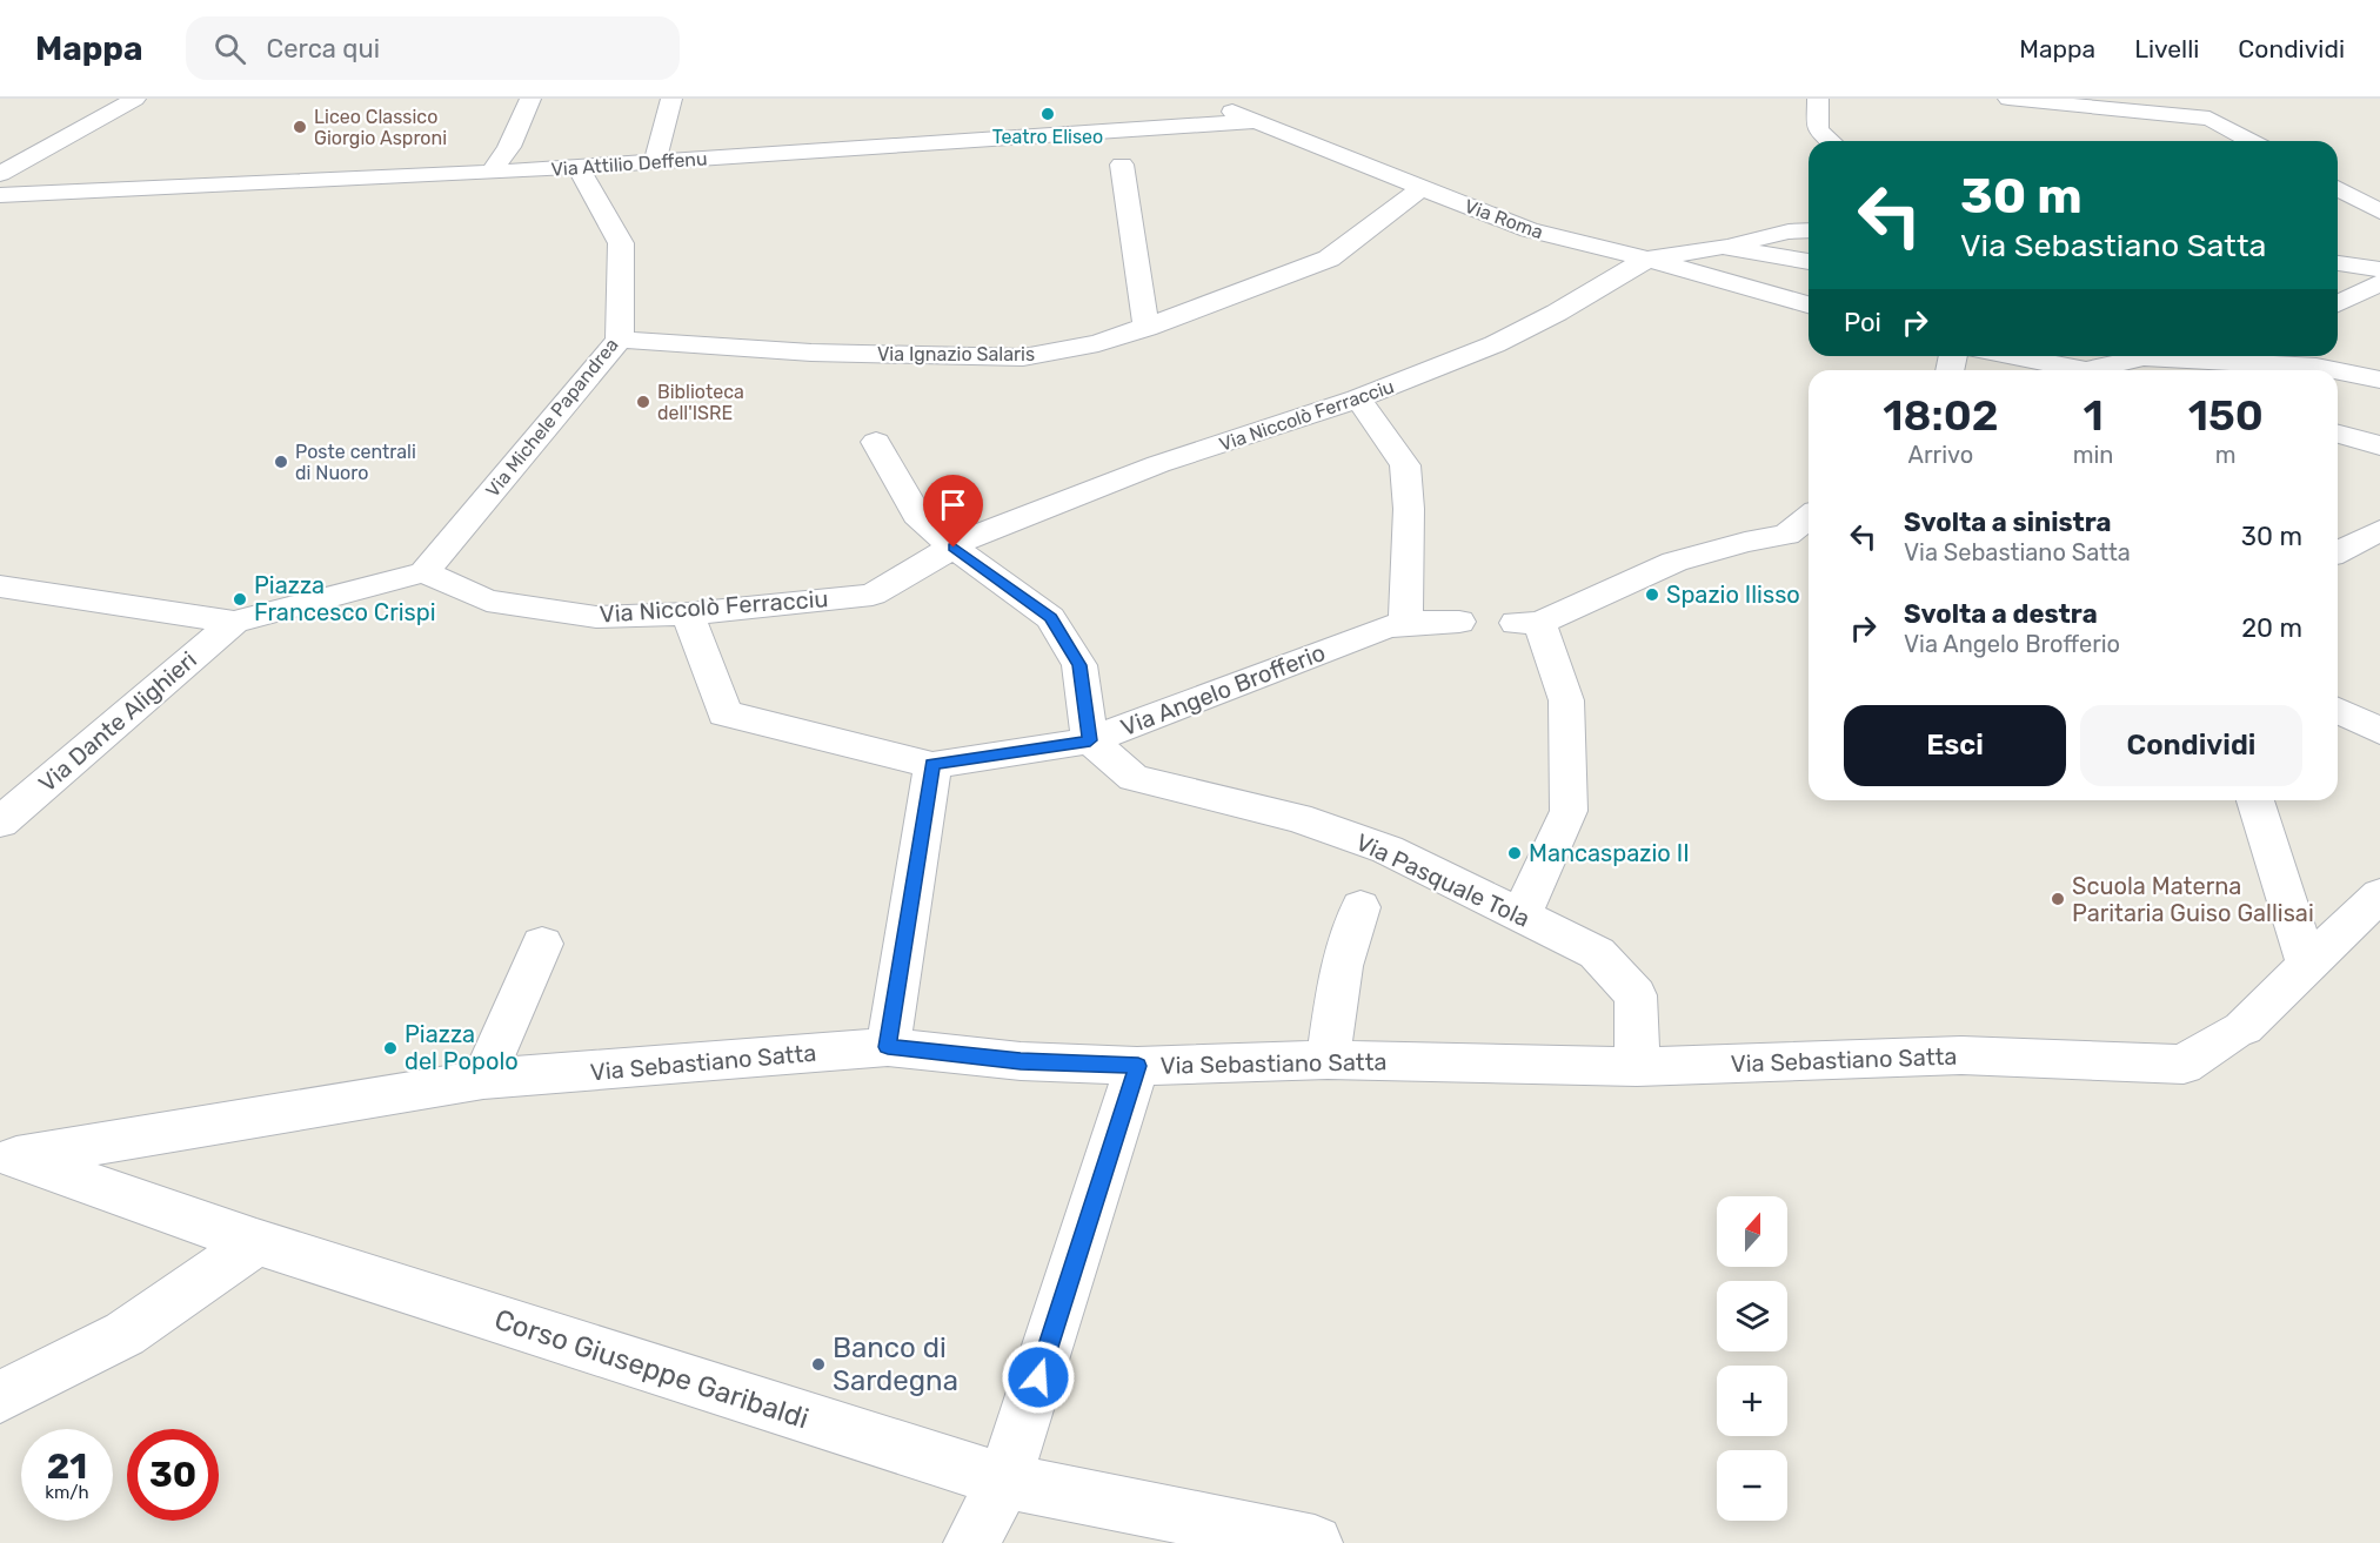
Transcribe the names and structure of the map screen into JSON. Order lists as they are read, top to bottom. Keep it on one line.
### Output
{"streets":{"street":["Via Attilio Deffenu","Via Roma","Via Ignazio Salaris","Via Niccolò Ferracciu","Via Michele Papandrea","Via Angelo Brofferio","Via Dante Alighieri","Via Pasquale Tola","Via Sebastiano Satta","Corso Giuseppe Garibaldi"]},"crossings":[["Via Attilio Deffenu","Via Roma"],["Via Attilio Deffenu","Via Michele Papandrea"],["Via Roma","Via Ignazio Salaris"],["Via Roma","Via Niccolò Ferracciu"],["Via Ignazio Salaris","Via Michele Papandrea"],["Via Niccolò Ferracciu","Via Michele Papandrea"],["Via Angelo Brofferio","Via Pasquale Tola"],["Via Pasquale Tola","Via Sebastiano Satta"],["Via Sebastiano Satta","Corso Giuseppe Garibaldi"]],"places":["Teatro Eliseo","Liceo Classico Giorgio Asproni","Biblioteca dell'ISRE","Poste centrali di Nuoro","Spazio Ilisso","Piazza Francesco Crispi","Mancaspazio II","Scuola Materna Paritaria Guiso Gallisai","Piazza del Popolo","Banco di Sardegna"],"north":"top","page":{"header":"Mappa","search":"Cerca qui","nav":["Mappa","Livelli","Condividi"],"turn":["30 m","Via Sebastiano Satta"],"then":"Poi","eta":["18:02","Arrivo","1","min","150","m"],"list":[{"name":"Svolta a sinistra","note":"Via Sebastiano Satta","value":"30 m"},{"name":"Svolta a destra","note":"Via Angelo Brofferio","value":"20 m"}],"buttons":["Esci","Condividi"],"map_buttons":["+","−"],"speed":"21 km/h","limit":"30"}}
